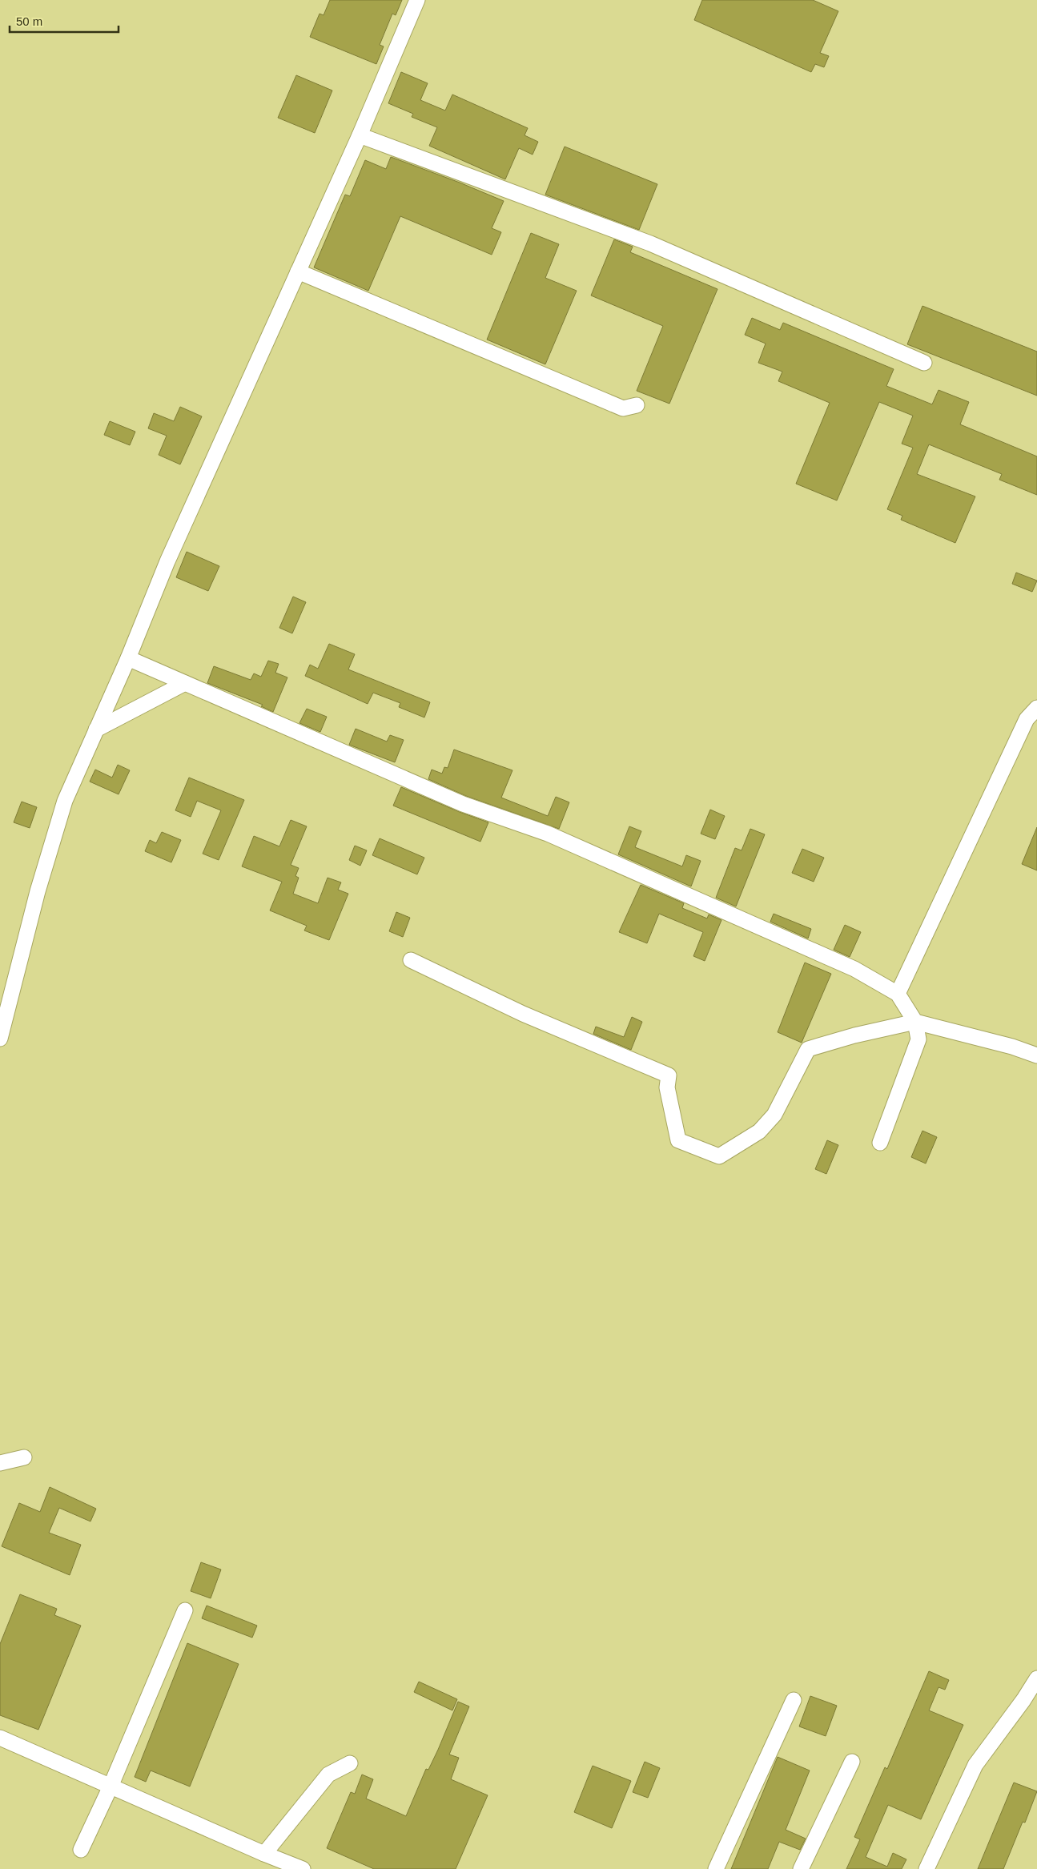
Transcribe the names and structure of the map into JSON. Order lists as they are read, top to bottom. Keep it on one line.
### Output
{"scale_bar":"50 m"}
